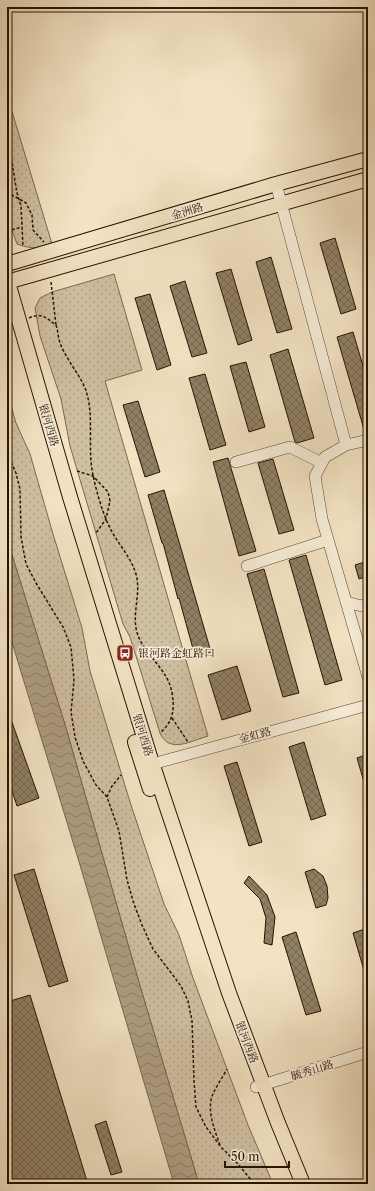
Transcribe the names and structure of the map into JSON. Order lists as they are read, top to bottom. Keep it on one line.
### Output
{"streets":{"main road":["金洲路","银河西路"],"street":["金虹路","毓秀山路"]},"crossings":[["金洲路","银河西路"],["银河西路","金虹路"],["银河西路","毓秀山路"]],"places":{"bus stop":["银河路金虹路口"]},"scale_bar":"50 m"}
